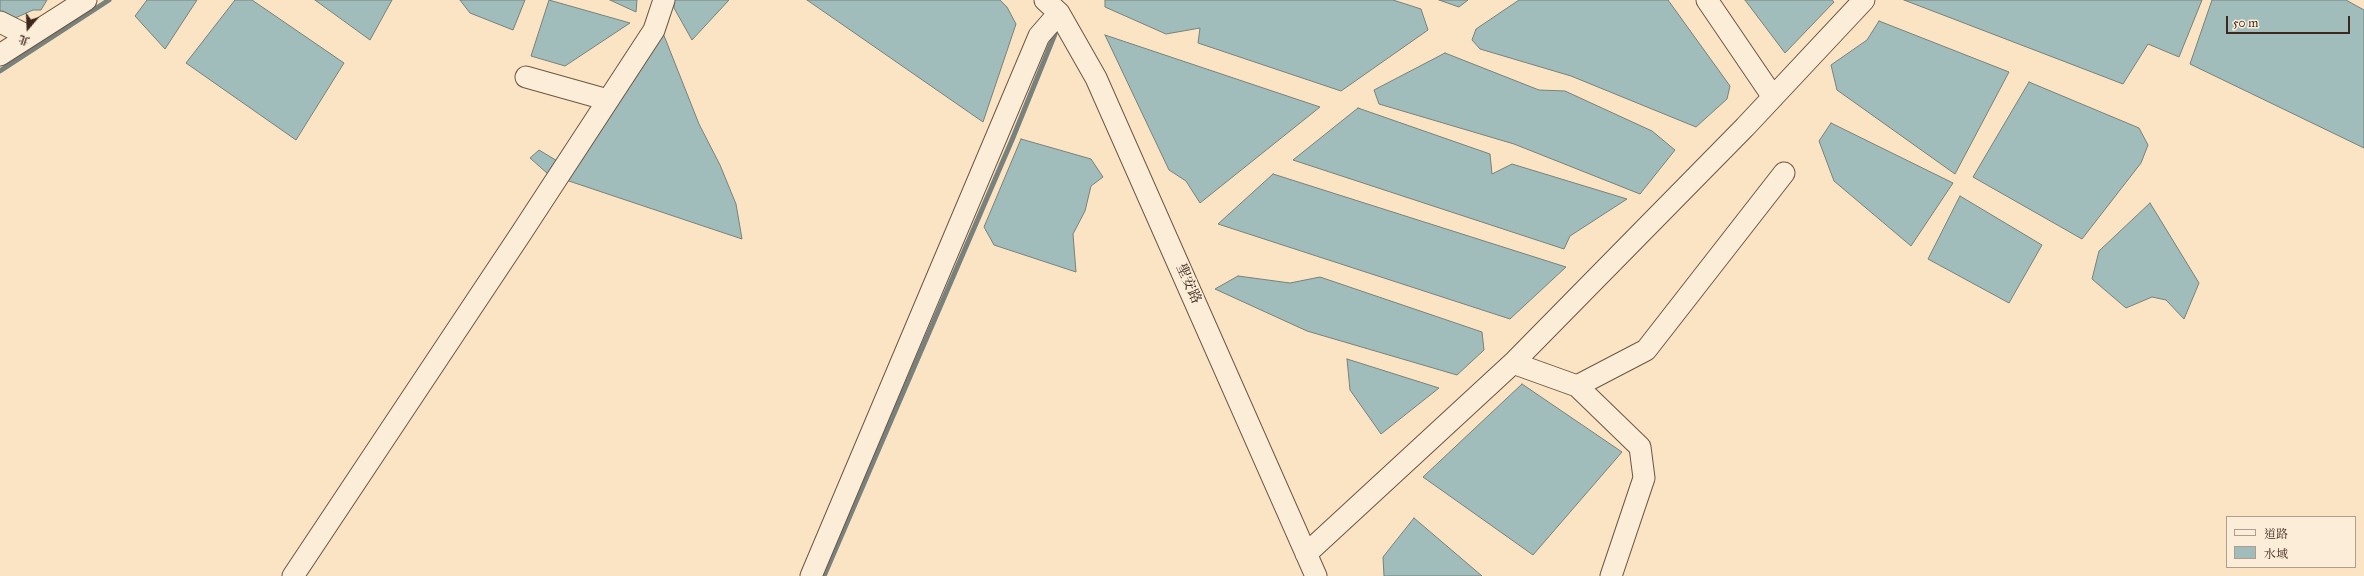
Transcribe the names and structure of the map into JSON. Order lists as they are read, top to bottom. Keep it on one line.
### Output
{"streets":{"street":["聖安路"]},"legend":["道路","水域"],"scale_bar":"50 m","north":"bottom"}
